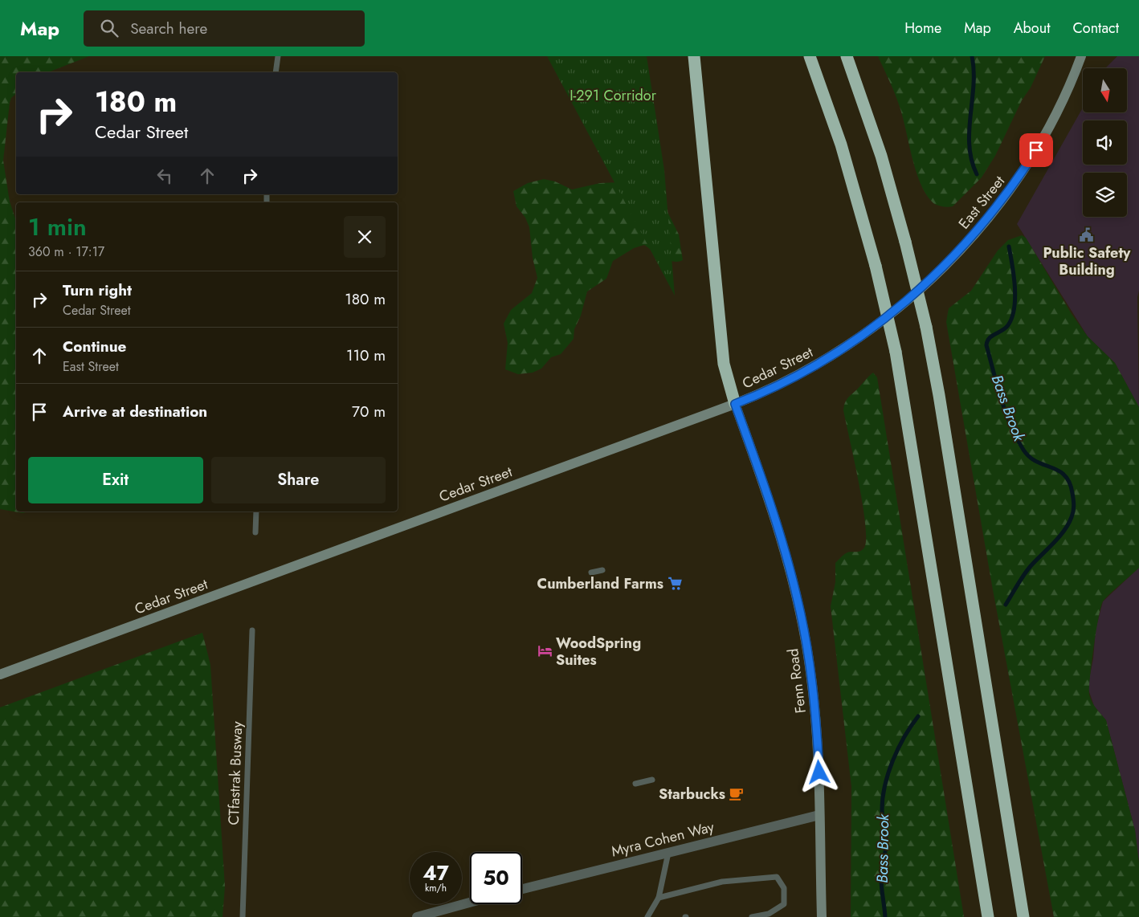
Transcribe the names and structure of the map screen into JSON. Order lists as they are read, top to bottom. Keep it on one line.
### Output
{"streets":{"main road":["East Street","Cedar Street","Fenn Road"],"street":["Myra Cohen Way"],"lane":["CTfastrak Busway"]},"crossings":[["East Street","Cedar Street"],["Cedar Street","Fenn Road"],["Fenn Road","Myra Cohen Way"]],"water":["Bass Brook"],"parks":["I-291 Corridor"],"places":{"public building":["Public Safety Building"],"supermarket":["Cumberland Farms"],"hotel":["WoodSpring Suites"],"cafe":["Starbucks"]},"north":"bottom","page":{"header":"Map","search":"Search here","nav":["Home","Map","About","Contact"],"turn":["180 m","Cedar Street"],"heading":["1 min","360 m · 17:17"],"list":[{"name":"Turn right","note":"Cedar Street","value":"180 m"},{"name":"Continue","note":"East Street","value":"110 m"},{"name":"Arrive at destination","value":"70 m"}],"buttons":["Exit","Share"],"speed":"47 km/h","limit":"50"}}
